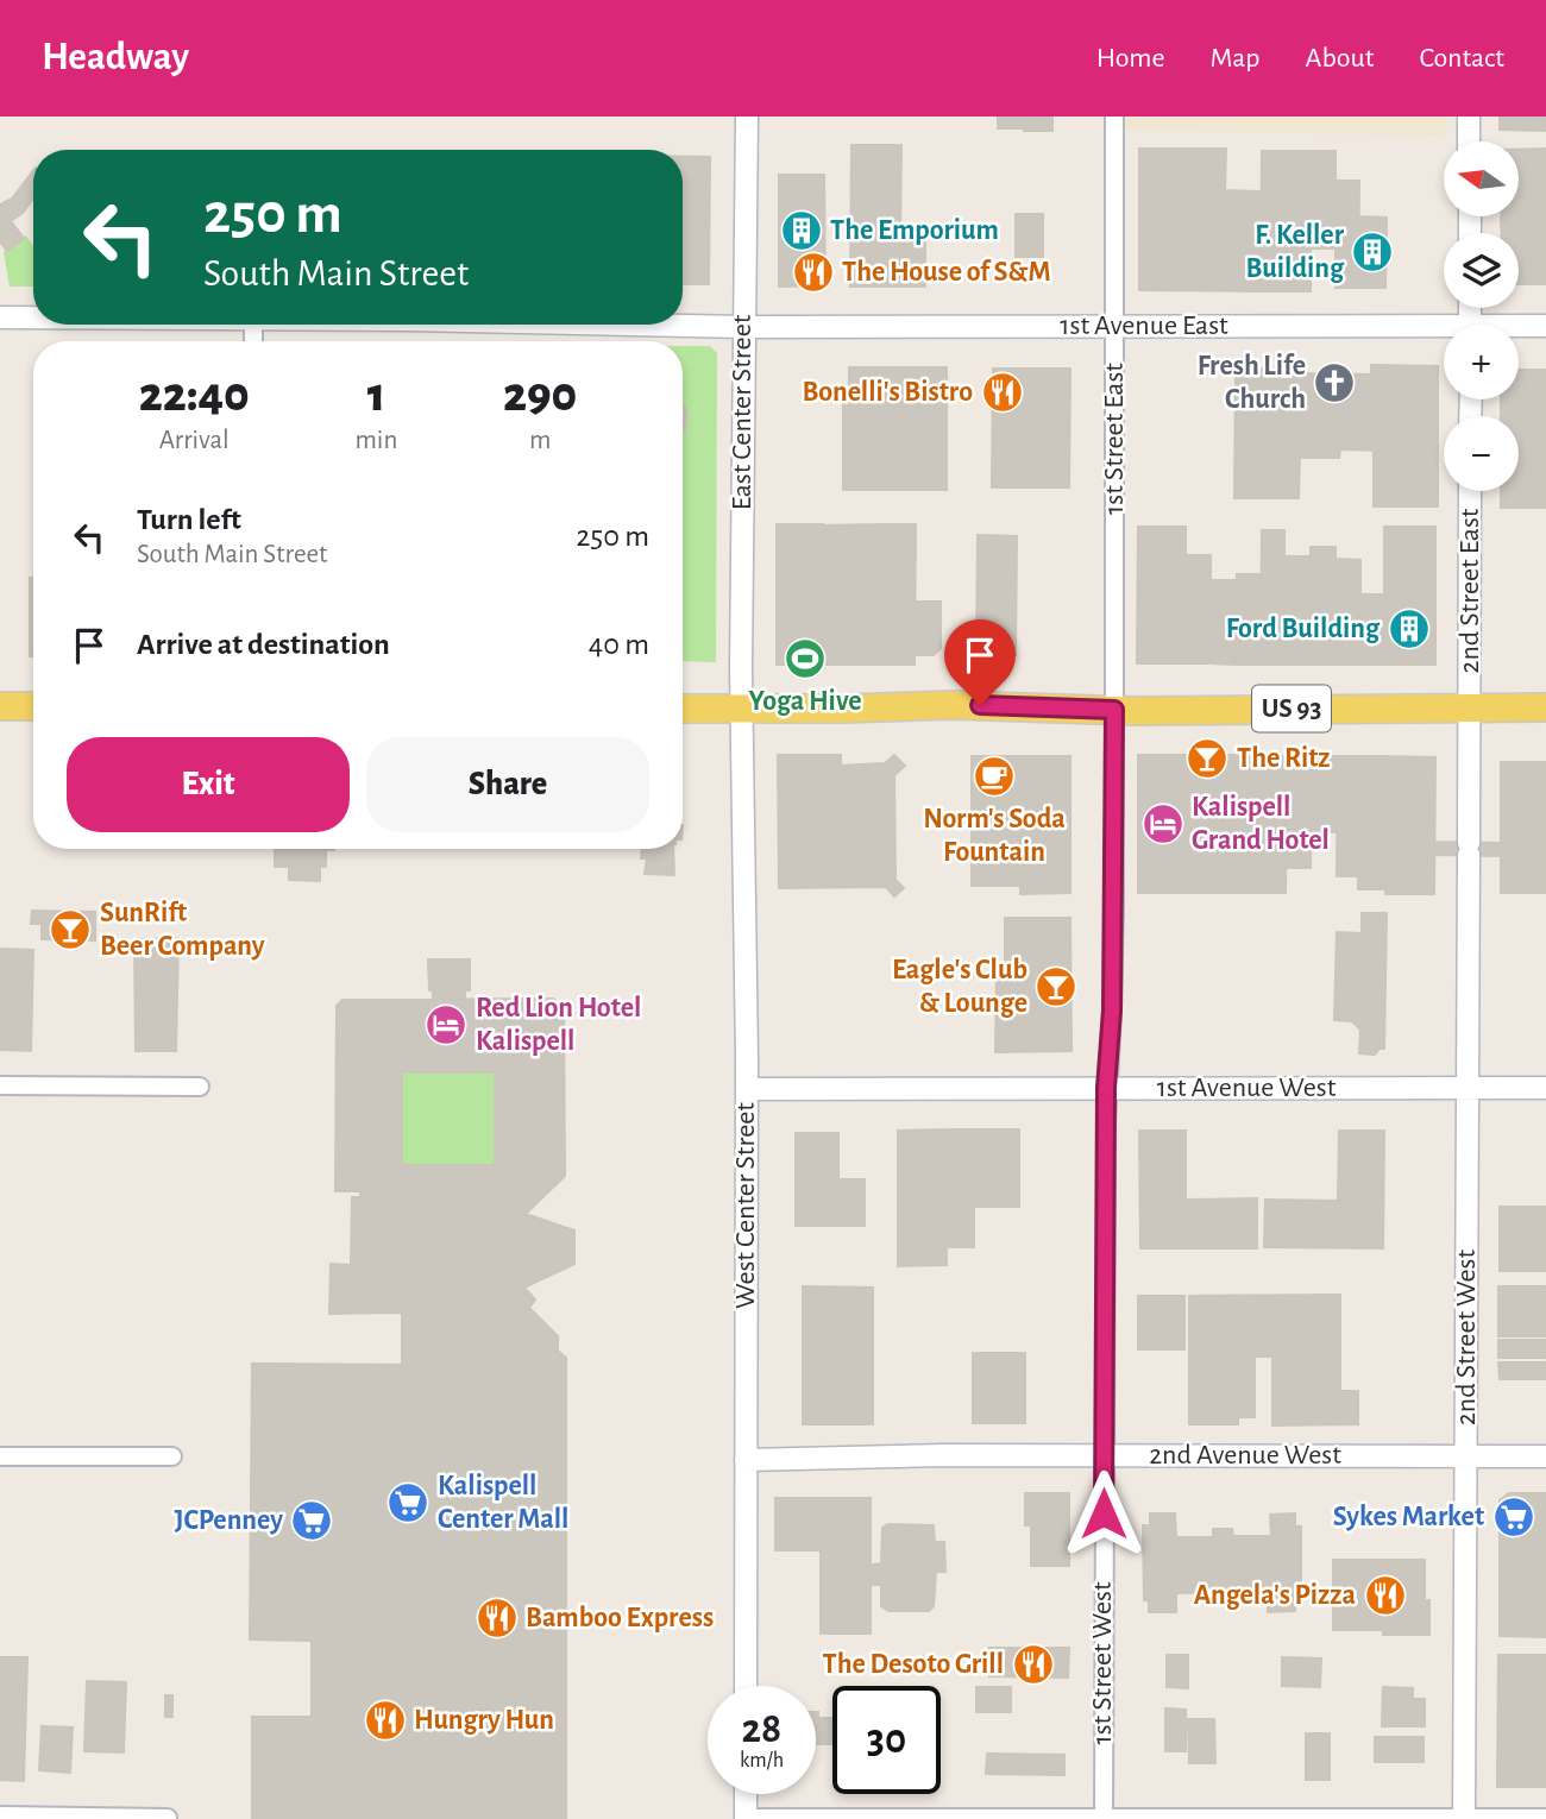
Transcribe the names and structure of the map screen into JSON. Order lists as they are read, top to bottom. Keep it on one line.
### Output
{"streets":{"main road":["US 93"],"street":["1st Avenue East","East Center Street","1st Street East","2nd Street East","1st Avenue West","West Center Street","2nd Street West","2nd Avenue West","1st Street West"]},"crossings":[["1st Avenue East","East Center Street"],["1st Avenue East","1st Street East"],["East Center Street","US 93"],["East Center Street","West Center Street"],["1st Street East","US 93"],["1st Street East","1st Street West"],["2nd Street East","US 93"],["2nd Street East","2nd Street West"],["US 93","West Center Street"],["US 93","2nd Street West"],["US 93","1st Street West"],["1st Avenue West","West Center Street"],["1st Avenue West","2nd Street West"],["1st Avenue West","1st Street West"],["West Center Street","2nd Avenue West"],["2nd Street West","2nd Avenue West"],["2nd Avenue West","1st Street West"]],"places":{"building":["The Emporium","F. Keller Building","Ford Building"],"restaurant":["The House of S&M","Bonelli's Bistro","Angela's Pizza","Bamboo Express","The Desoto Grill","Hungry Hun"],"church":["Fresh Life Church"],"sports":["Yoga Hive"],"bar":["The Ritz","SunRift Beer Company","Eagle's Club & Lounge"],"cafe":["Norm's Soda Fountain"],"hotel":["Kalispell Grand Hotel","Red Lion Hotel Kalispell"],"supermarket":["Kalispell Center Mall","Sykes Market","JCPenney"]},"north":"left","page":{"header":"Headway","nav":["Home","Map","About","Contact"],"map_buttons":["+","−"],"turn":["250 m","South Main Street"],"eta":["22:40","Arrival","1","min","290","m"],"list":[{"name":"Turn left","note":"South Main Street","value":"250 m"},{"name":"Arrive at destination","value":"40 m"}],"buttons":["Exit","Share"],"speed":"28 km/h","limit":"30"}}
